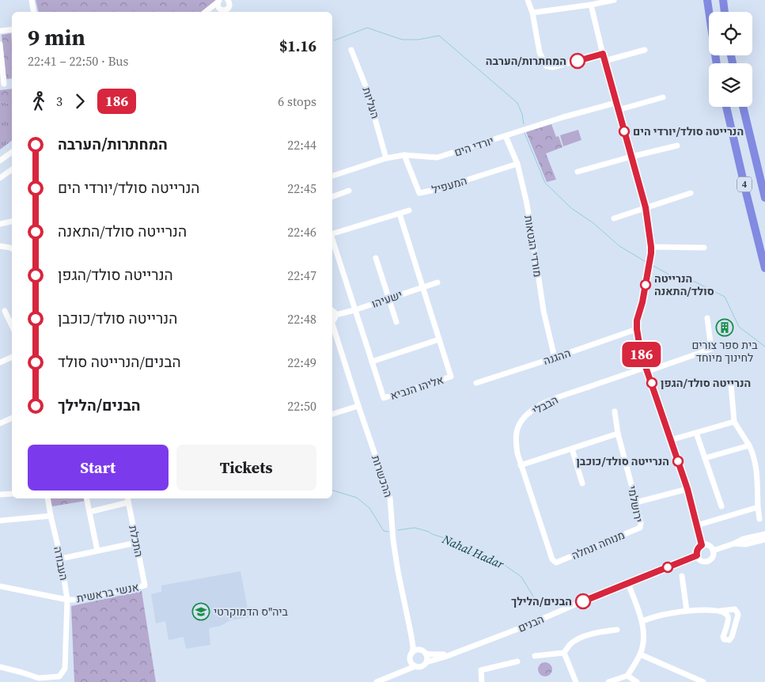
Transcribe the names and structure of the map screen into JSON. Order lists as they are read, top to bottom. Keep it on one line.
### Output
{"streets":{"highway":["4"],"street":["העליות","יורדי הים","המעפיל","מורדי הגטאות","ישעיהו","ההגנה","אליהו הנביא","הבבלי","ההכשרות","ירושלמי","התכלת","מנוחה ונחלה","העבודה","אנשי בראשית","הבנים"]},"crossings":[["העליות","יורדי הים"],["יורדי הים","המעפיל"],["יורדי הים","מורדי הגטאות"],["המעפיל","מורדי הגטאות"],["מורדי הגטאות","ההגנה"],["ישעיהו","אליהו הנביא"],["הבבלי","מנוחה ונחלה"],["ההכשרות","הבנים"],["ירושלמי","מנוחה ונחלה"],["התכלת","אנשי בראשית"],["העבודה","אנשי בראשית"]],"water":["Nahal Hadar"],"places":{"other":["המחתרות/הערבה","הנרייטה סולד/יורדי הים","הנרייטה סולד/התאנה","הנרייטה סולד/הגפן","הנרייטה סולד/כוכבן","הבנים/הלילך"],"building":["בית ספר צורים לחינוך מיוחד"],"school or university":["ביה\"ס הדמוקרטי"]},"lines":["bus line 186"],"page":{"on_map":"186","heading":["9 min","22:41 – 22:50 · Bus","$1.16"],"legs":["3","186","6 stops"],"list":[{"name":"המחתרות/הערבה","value":"22:44"},{"name":"הנרייטה סולד/יורדי הים","value":"22:45"},{"name":"הנרייטה סולד/התאנה","value":"22:46"},{"name":"הנרייטה סולד/הגפן","value":"22:47"},{"name":"הנרייטה סולד/כוכבן","value":"22:48"},{"name":"הבנים/הנרייטה סולד","value":"22:49"},{"name":"הבנים/הלילך","value":"22:50"}],"buttons":["Start","Tickets"]}}
